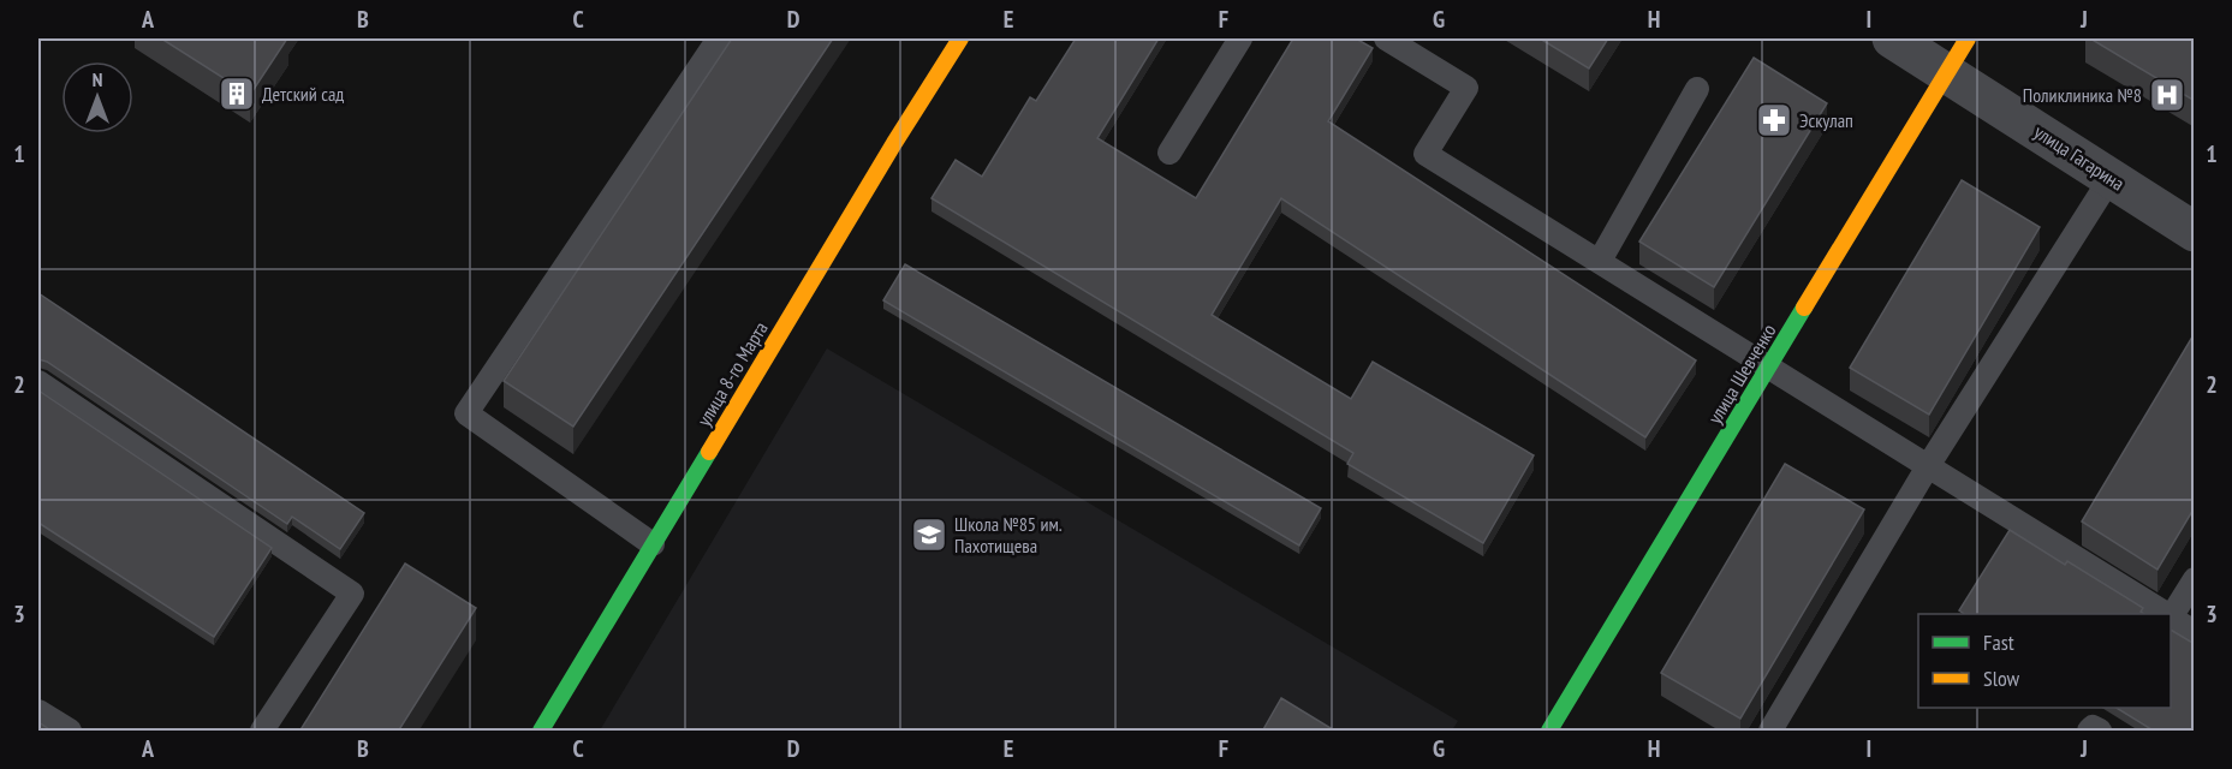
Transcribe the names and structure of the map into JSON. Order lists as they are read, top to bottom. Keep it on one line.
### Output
{"streets":{"street":["улица Гагарина","улица 8-го Марта","улица Шевченко"]},"crossings":[["улица Гагарина","улица Шевченко"]],"places":{"building":["Детский сад"],"hospital":["Поликлиника №8"],"pharmacy":["Эскулап"],"school or university":["Школа №85 им. Пахотищева"]},"legend":["Fast","Slow"],"north":"top","grid":{"columns":["A","B","C","D","E","F","G","H","I","J"],"rows":["1","2","3"]}}
